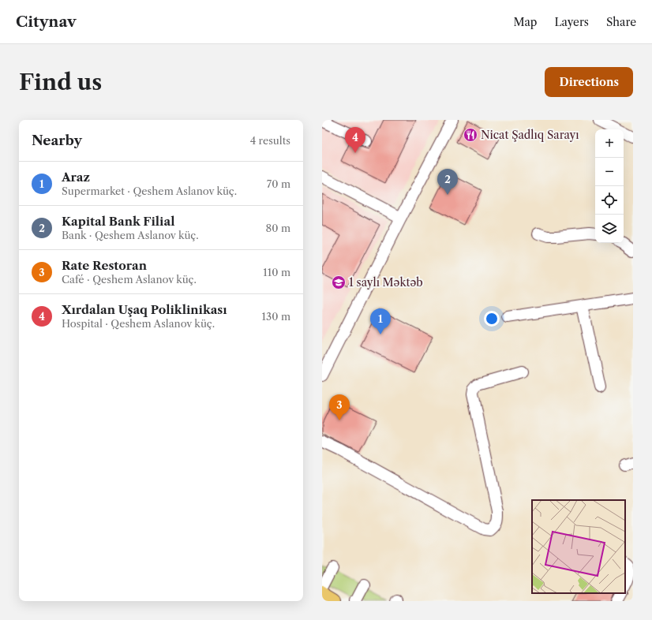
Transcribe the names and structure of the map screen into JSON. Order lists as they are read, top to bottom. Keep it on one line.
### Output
{"places":{"restaurant":["Nicat Şadlıq Sarayı"],"school or university":["1 saylı Məktəb"]},"page":{"header":"Citynav","nav":["Map","Layers","Share"],"buttons":"Directions","title":"Find us","heading":["Nearby","4 results"],"pins":["4","2","1","3"],"map_buttons":["+","−"],"list":[{"mark":"1","name":"Araz","note":"Supermarket · Qeshem Aslanov küç.","value":"70 m"},{"mark":"2","name":"Kapital Bank Filial","note":"Bank · Qeshem Aslanov küç.","value":"80 m"},{"mark":"3","name":"Rate Restoran","note":"Café · Qeshem Aslanov küç.","value":"110 m"},{"mark":"4","name":"Xırdalan Uşaq Poliklinikası","note":"Hospital · Qeshem Aslanov küç.","value":"130 m"}]}}
